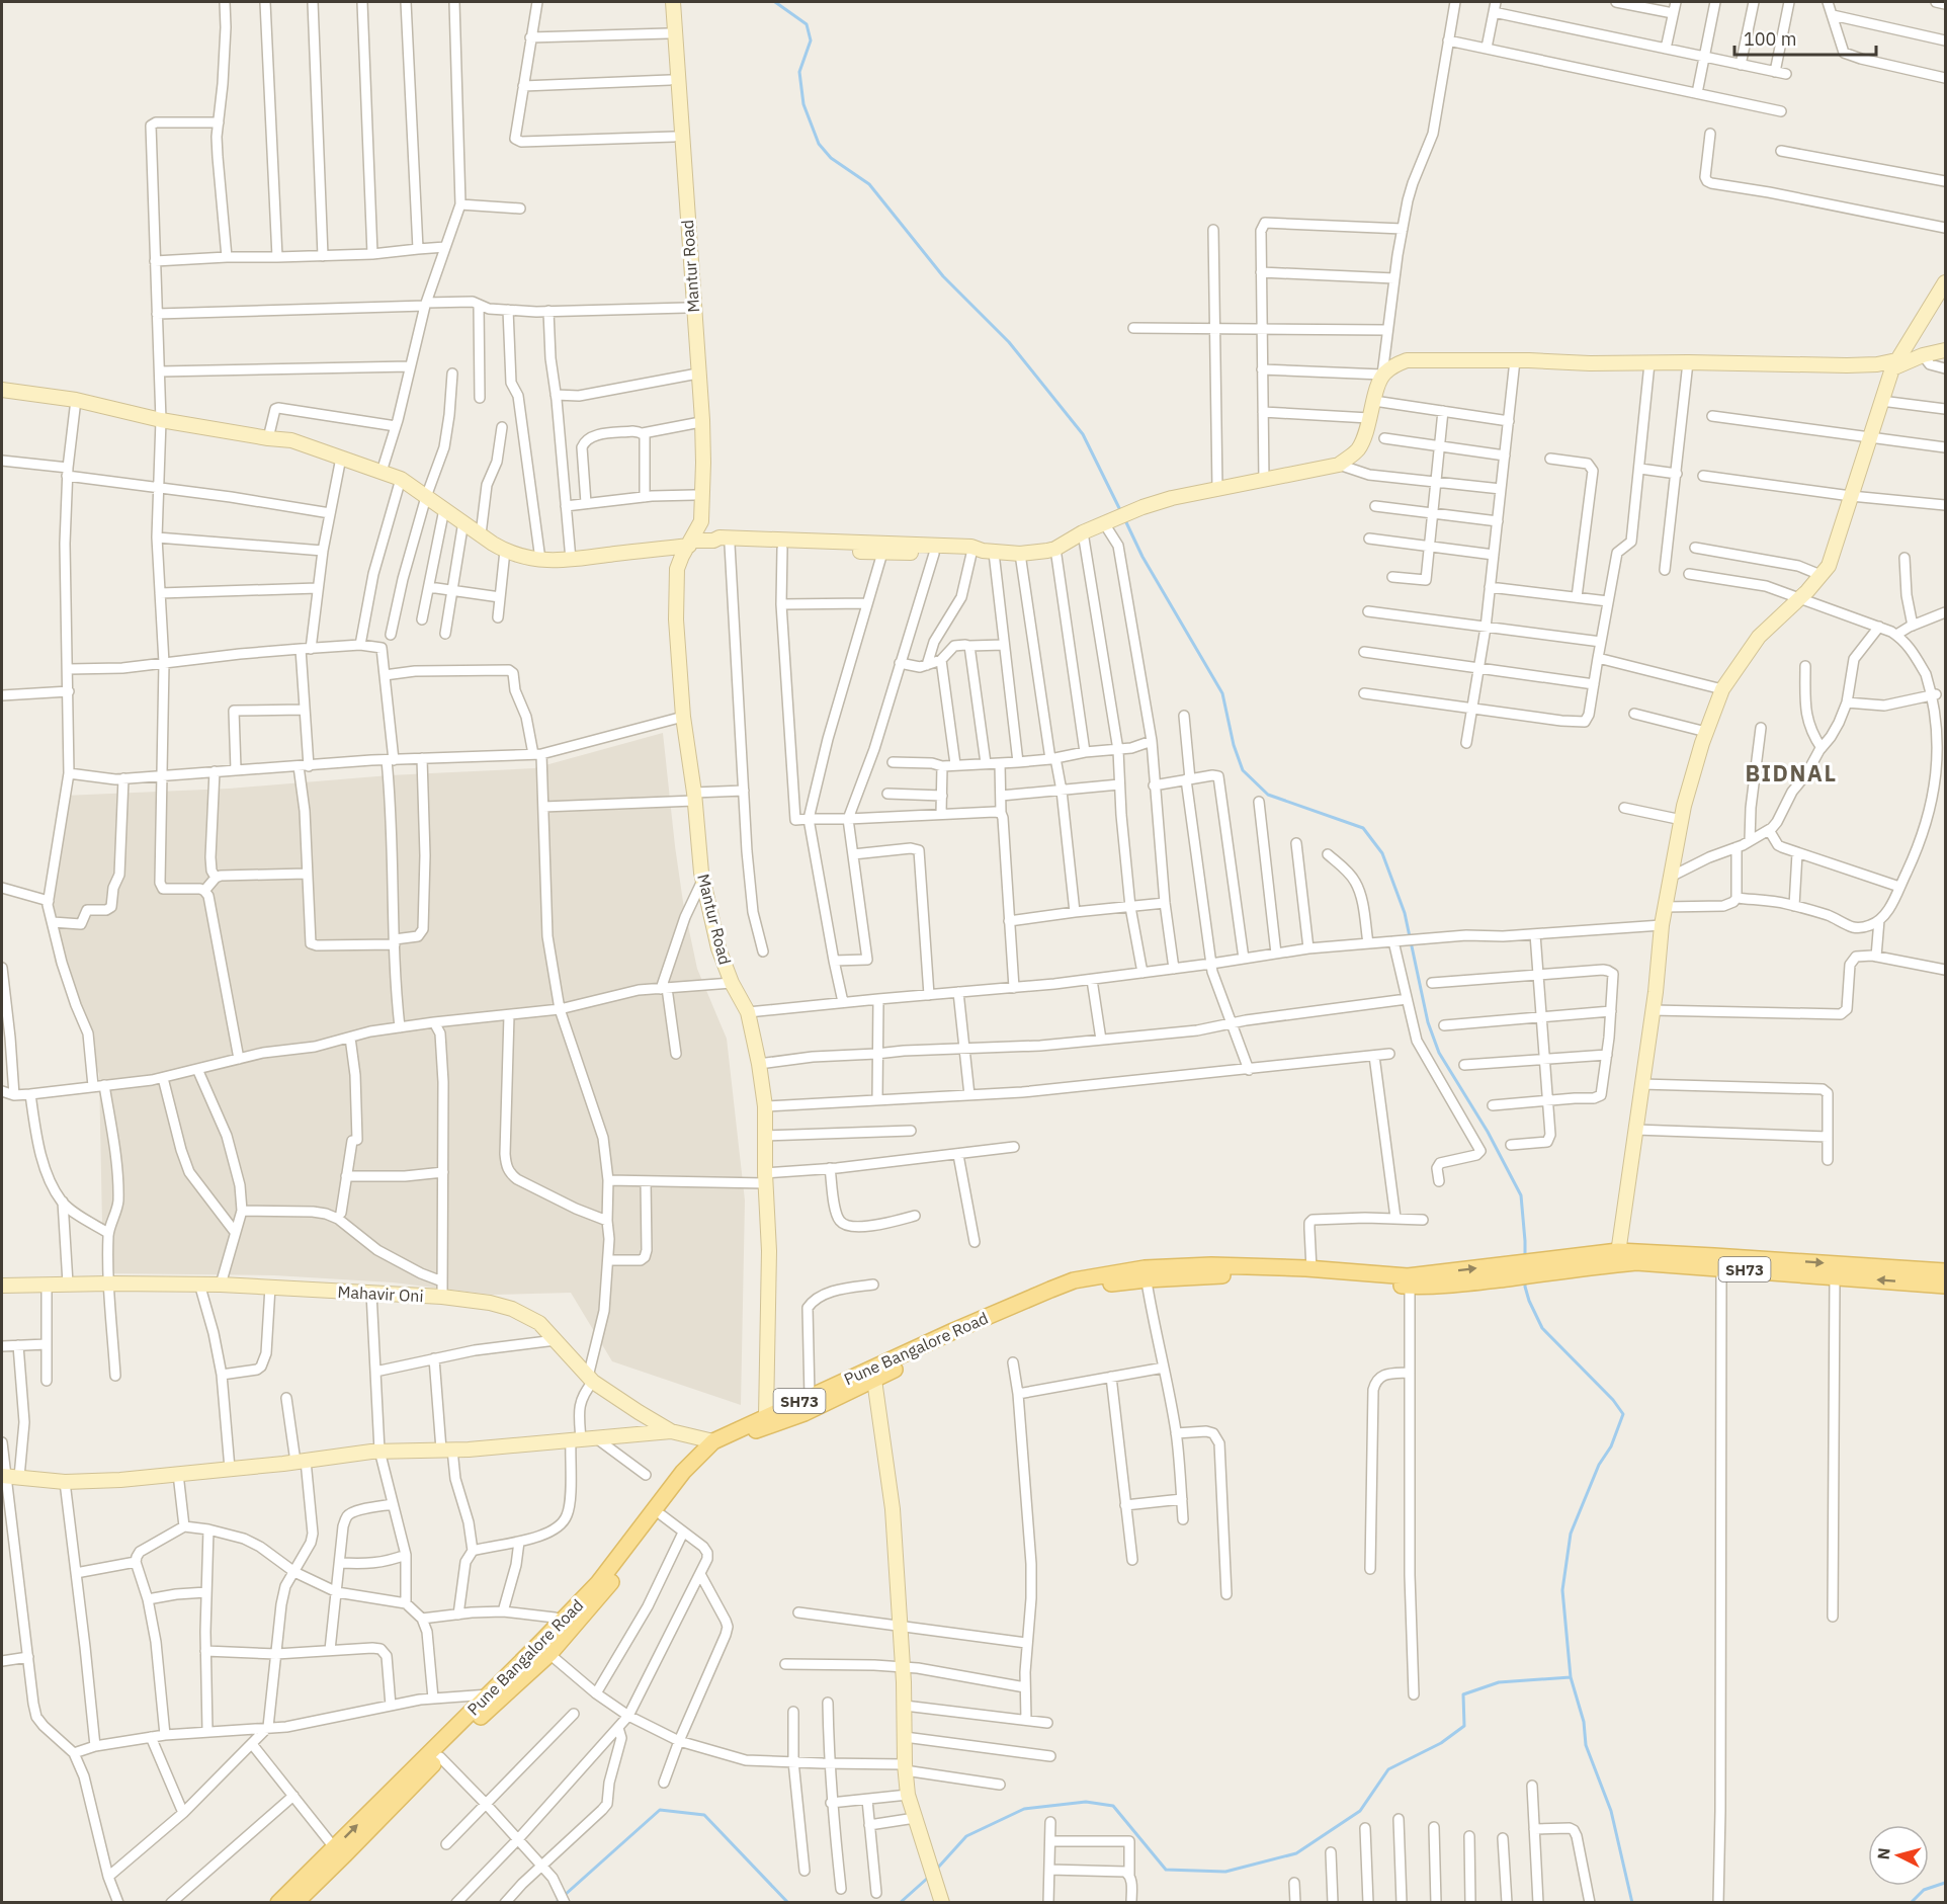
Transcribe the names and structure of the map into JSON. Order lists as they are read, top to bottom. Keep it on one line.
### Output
{"streets":{"main road":["SH73","Pune Bangalore Road"],"street":["Mantur Road","Mahavir Oni"]},"crossings":[["Mantur Road","Pune Bangalore Road"],["SH73","Pune Bangalore Road"],["Mahavir Oni","Pune Bangalore Road"]],"districts":["BIDNAL"],"scale_bar":"100 m","north":"left"}
